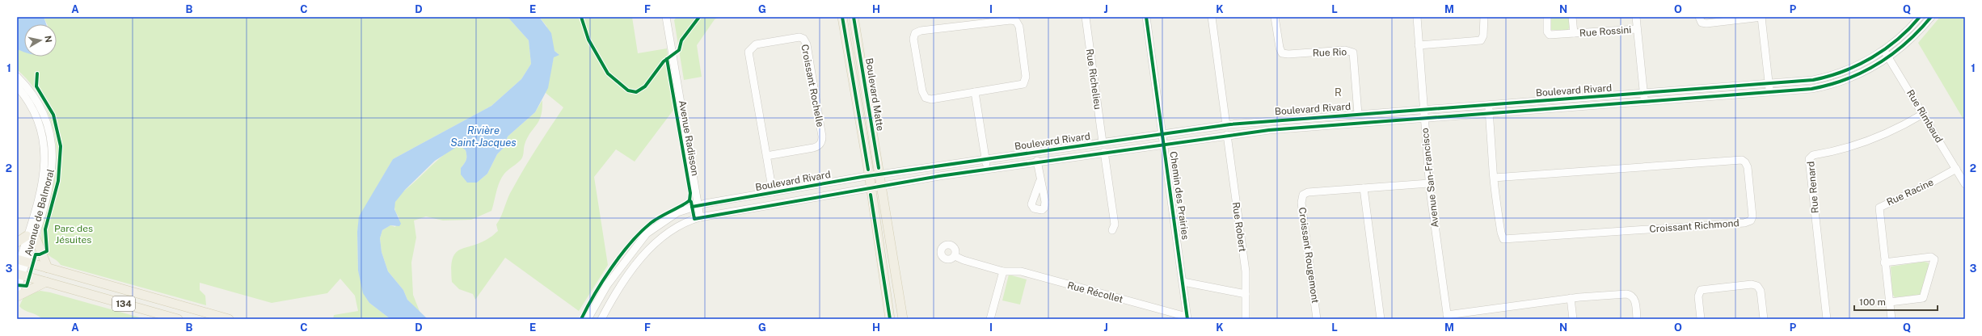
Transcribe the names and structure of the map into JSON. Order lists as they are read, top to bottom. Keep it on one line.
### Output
{"streets":{"main road":["Boulevard Matte","134"],"street":["Rue Rossini","Rue Rio","Rue Richelieu","Croissant Rochelle","Boulevard Rivard","Rue Rimbaud","Avenue Radisson","Avenue San-Francisco","Rue Renard","Rue Racine","Chemin des Prairies","Avenue de Balmoral","Croissant Richmond","Rue Robert","Croissant Rougemont","Rue Récollet"]},"crossings":[["Rue Rio","Boulevard Rivard"],["Rue Richelieu","Boulevard Rivard"],["Croissant Rochelle","Boulevard Rivard"],["Boulevard Rivard","Boulevard Matte"],["Boulevard Rivard","Rue Rimbaud"],["Boulevard Rivard","Avenue Radisson"],["Boulevard Rivard","Avenue San-Francisco"],["Boulevard Rivard","Chemin des Prairies"],["Boulevard Rivard","Croissant Richmond"],["Boulevard Rivard","Rue Robert"],["Rue Rimbaud","Rue Renard"],["Rue Rimbaud","Rue Racine"],["Avenue San-Francisco","Croissant Rougemont"],["Chemin des Prairies","Rue Récollet"],["Avenue de Balmoral","134"]],"districts":["R"],"water":["Rivière Saint-Jacques"],"parks":["Parc des Jésuites"],"scale_bar":"100 m","north":"right","grid":{"columns":["A","B","C","D","E","F","G","H","I","J","K","L","M","N","O","P","Q"],"rows":["1","2","3"]}}
